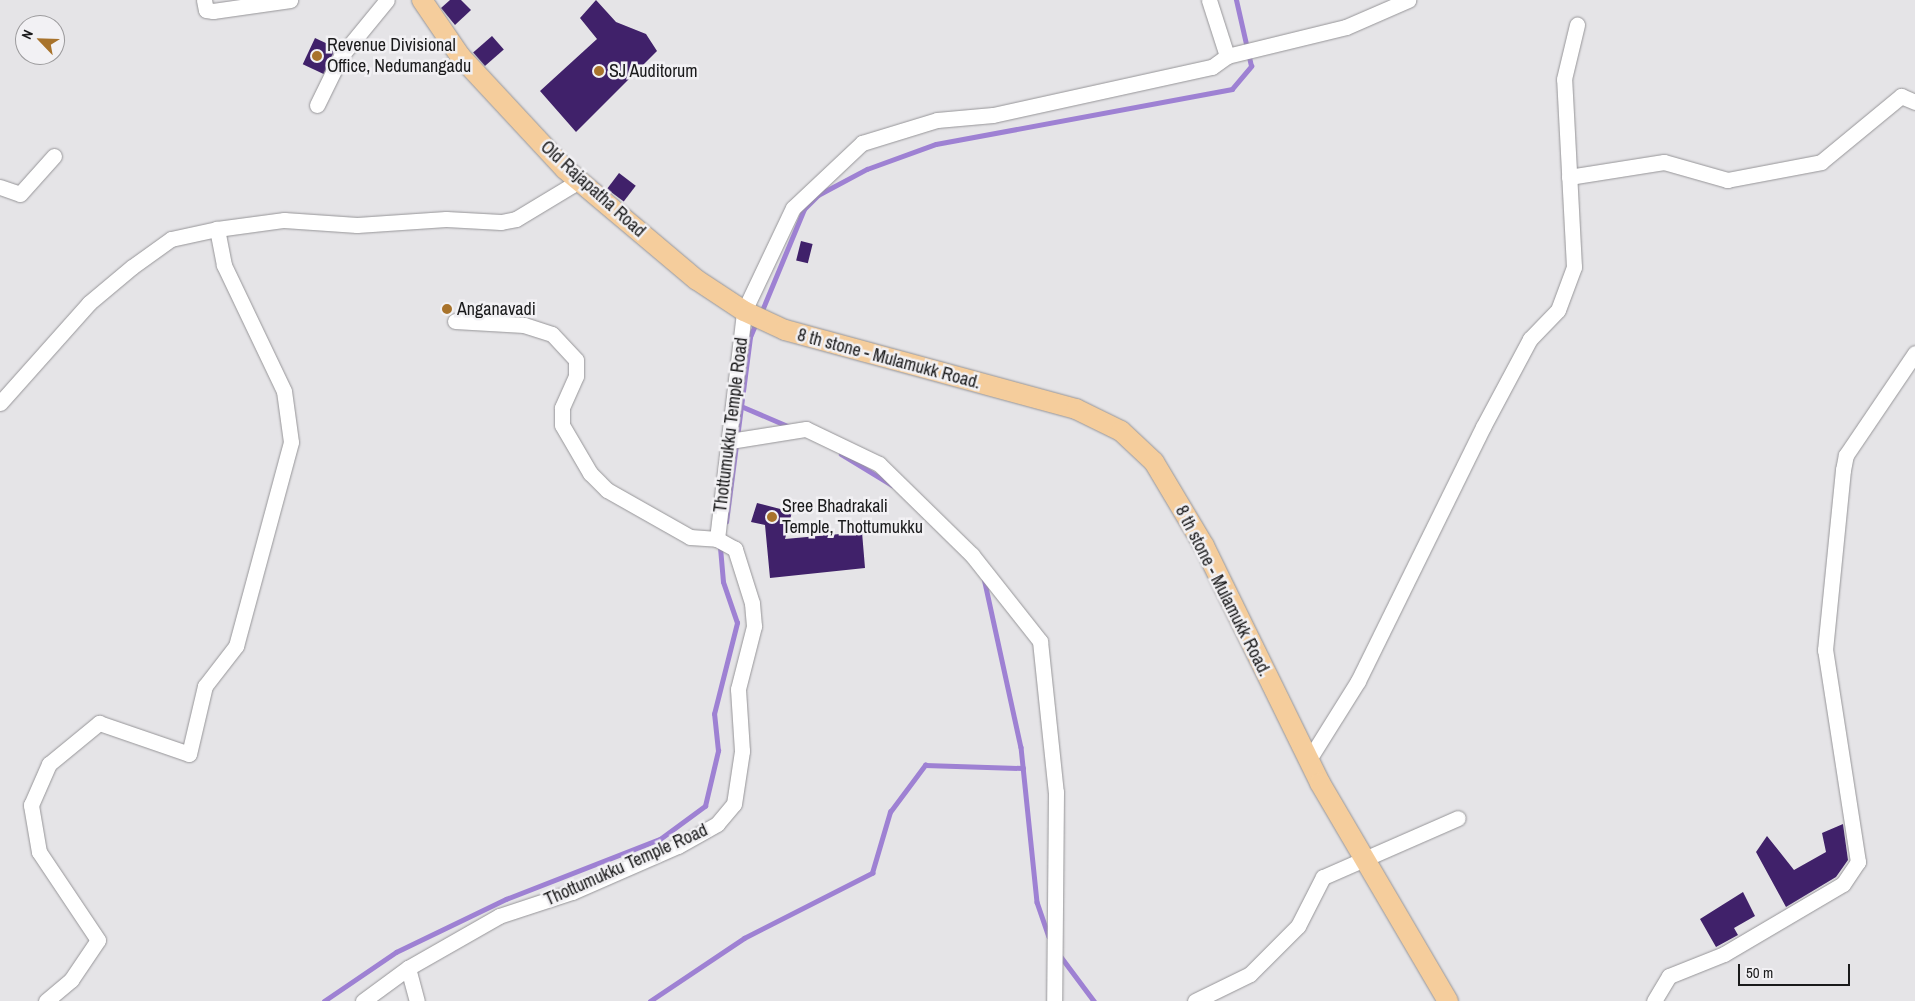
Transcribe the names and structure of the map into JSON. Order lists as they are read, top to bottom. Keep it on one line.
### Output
{"streets":{"main road":["Old Rajapatha Road","8 th stone - Mulamukk Road."],"street":["Thottumukku Temple Road"]},"crossings":[["Old Rajapatha Road","8 th stone - Mulamukk Road."],["Old Rajapatha Road","Thottumukku Temple Road"]],"places":["Revenue Divisional Office, Nedumangadu","SJ Auditorum","Anganavadi","Sree Bhadrakali Temple, Thottumukku"],"scale_bar":"50 m","north":"top left"}
